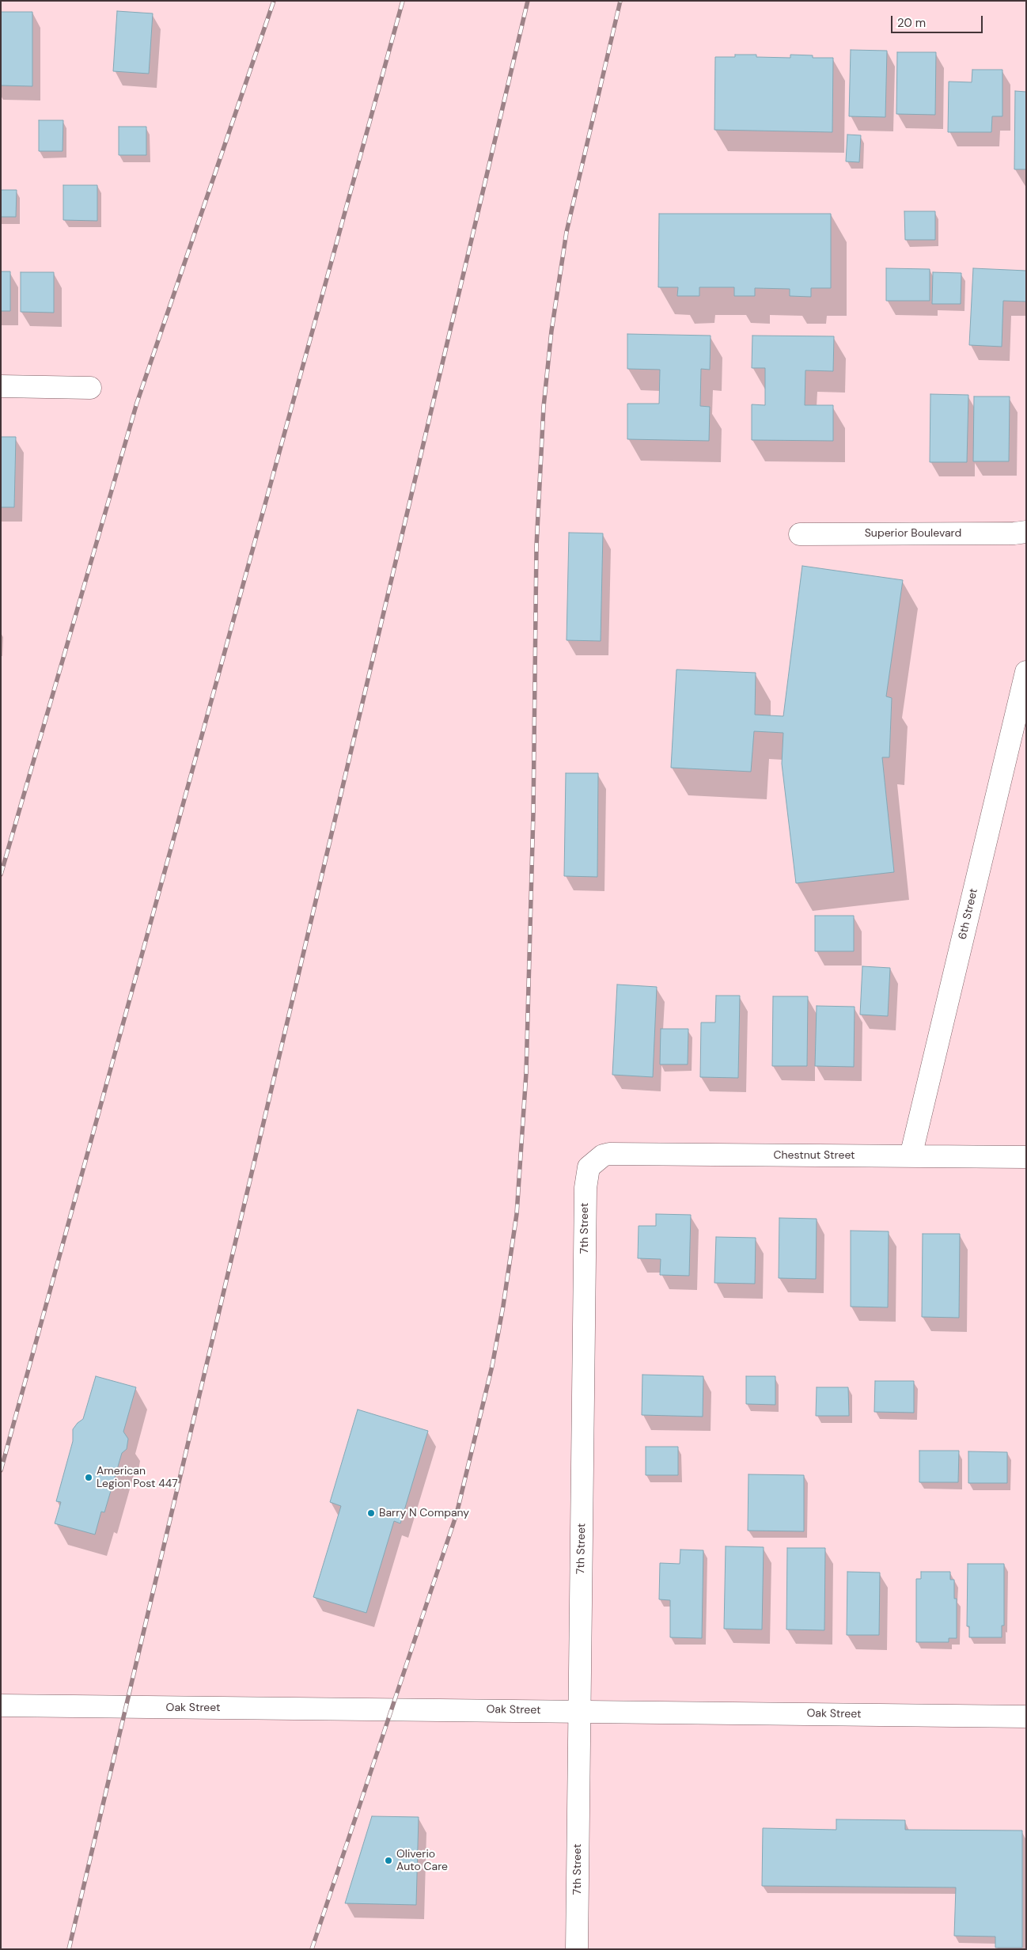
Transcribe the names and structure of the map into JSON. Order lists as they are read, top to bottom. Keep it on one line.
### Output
{"streets":{"street":["Superior Boulevard","6th Street","Chestnut Street","7th Street","Oak Street"]},"crossings":[["6th Street","Chestnut Street"],["Chestnut Street","7th Street"],["7th Street","Oak Street"]],"places":["American Legion Post 447","Barry N Company","Oliverio Auto Care"],"scale_bar":"20 m"}
